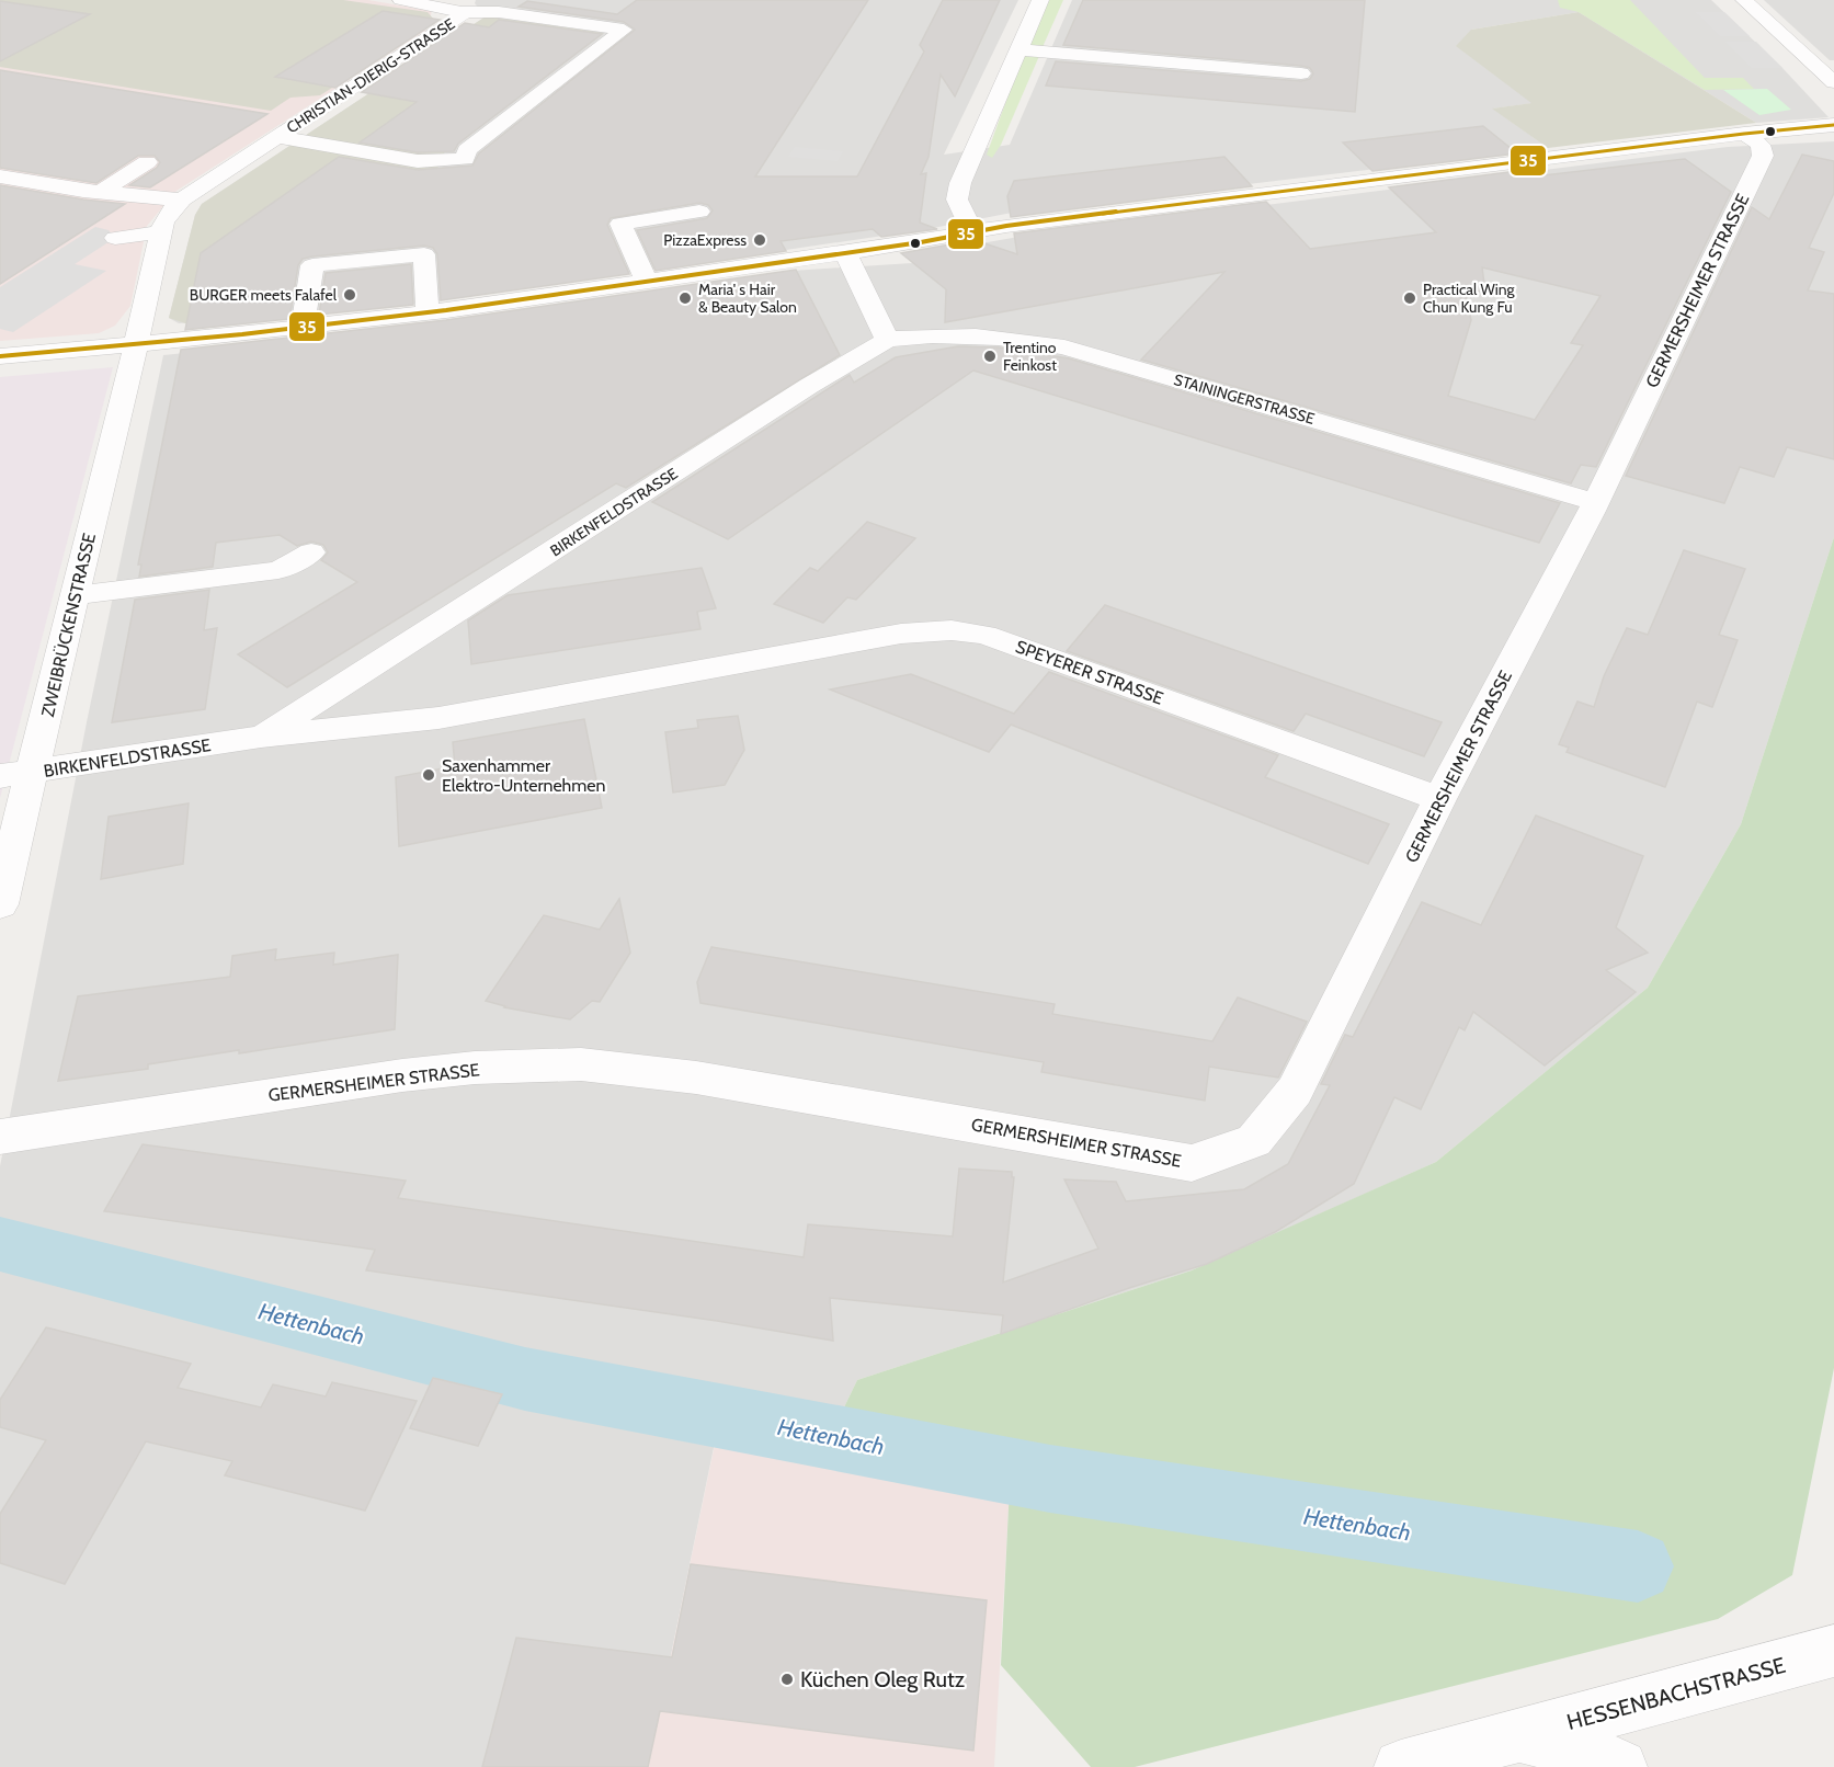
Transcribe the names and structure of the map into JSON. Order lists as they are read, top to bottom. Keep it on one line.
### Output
{"streets":{"street":["CHRISTIAN-DIERIG-STRASSE","GERMERSHEIMER STRASSE","STAININGERSTRASSE","BIRKENFELDSTRASSE","ZWEIBRÜCKENSTRASSE","SPEYERER STRASSE","HESSENBACHSTRASSE"]},"crossings":[["CHRISTIAN-DIERIG-STRASSE","ZWEIBRÜCKENSTRASSE"],["GERMERSHEIMER STRASSE","STAININGERSTRASSE"],["GERMERSHEIMER STRASSE","SPEYERER STRASSE"],["STAININGERSTRASSE","BIRKENFELDSTRASSE"],["BIRKENFELDSTRASSE","ZWEIBRÜCKENSTRASSE"],["BIRKENFELDSTRASSE","SPEYERER STRASSE"]],"water":["Hettenbach"],"places":["PizzaExpress","BURGER meets Falafel","Maria' s Hair & Beauty Salon","Practical Wing Chun Kung Fu","Trentino Feinkost","Saxenhammer Elektro-Unternehmen","Küchen Oleg Rutz"],"lines":["transit line 35"]}
